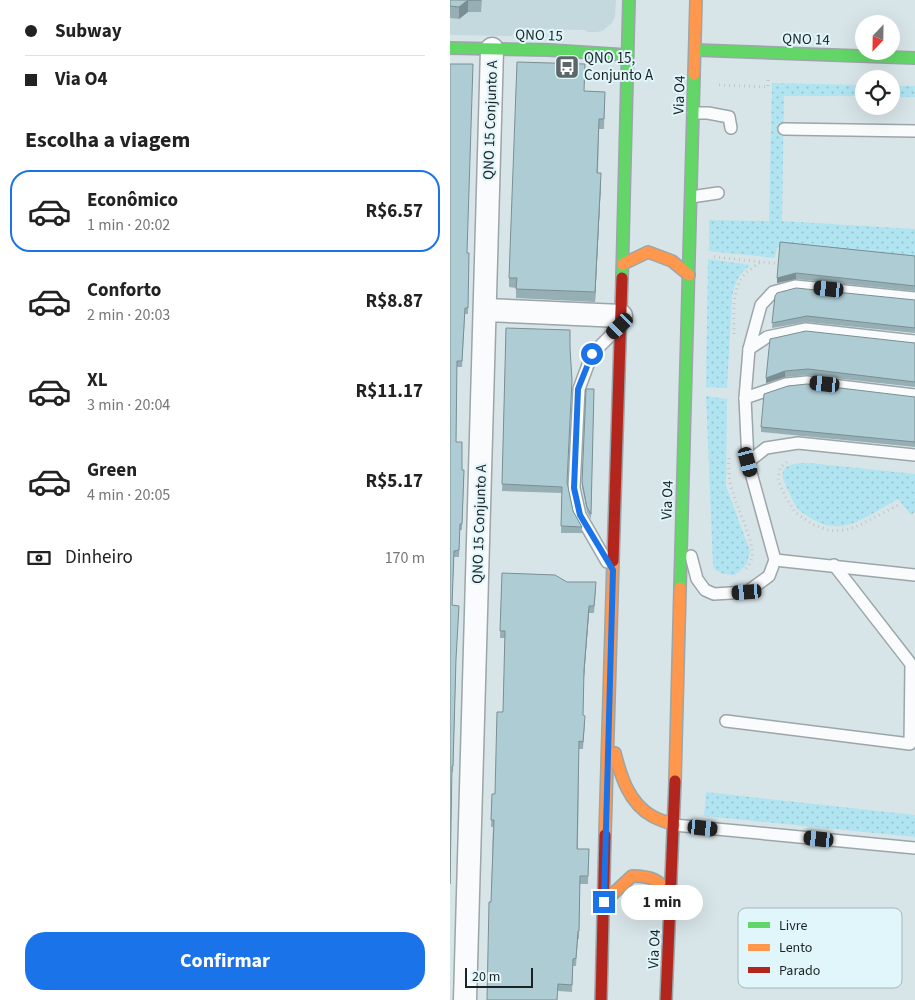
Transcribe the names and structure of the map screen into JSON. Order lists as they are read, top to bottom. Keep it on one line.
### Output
{"streets":{"main road":["QNO 15","QNO 14","Via O4"],"street":["QNO 15 Conjunto A"]},"crossings":[["QNO 15","QNO 15 Conjunto A"],["QNO 14","Via O4"]],"places":{"bus stop":["QNO 15, Conjunto A"]},"legend":["Livre","Lento","Parado"],"scale_bar":"20 m","north":"bottom","page":{"banner":["Subway","Via O4"],"heading":"Escolha a viagem","list":[{"name":"Econômico","note":"1 min · 20:02","value":"R$6.57"},{"name":"Conforto","note":"2 min · 20:03","value":"R$8.87"},{"name":"XL","note":"3 min · 20:04","value":"R$11.17"},{"name":"Green","note":"4 min · 20:05","value":"R$5.17"}],"pay":["Dinheiro","170 m"],"bubble":"1 min","buttons":"Confirmar","scale":"20 m"}}
